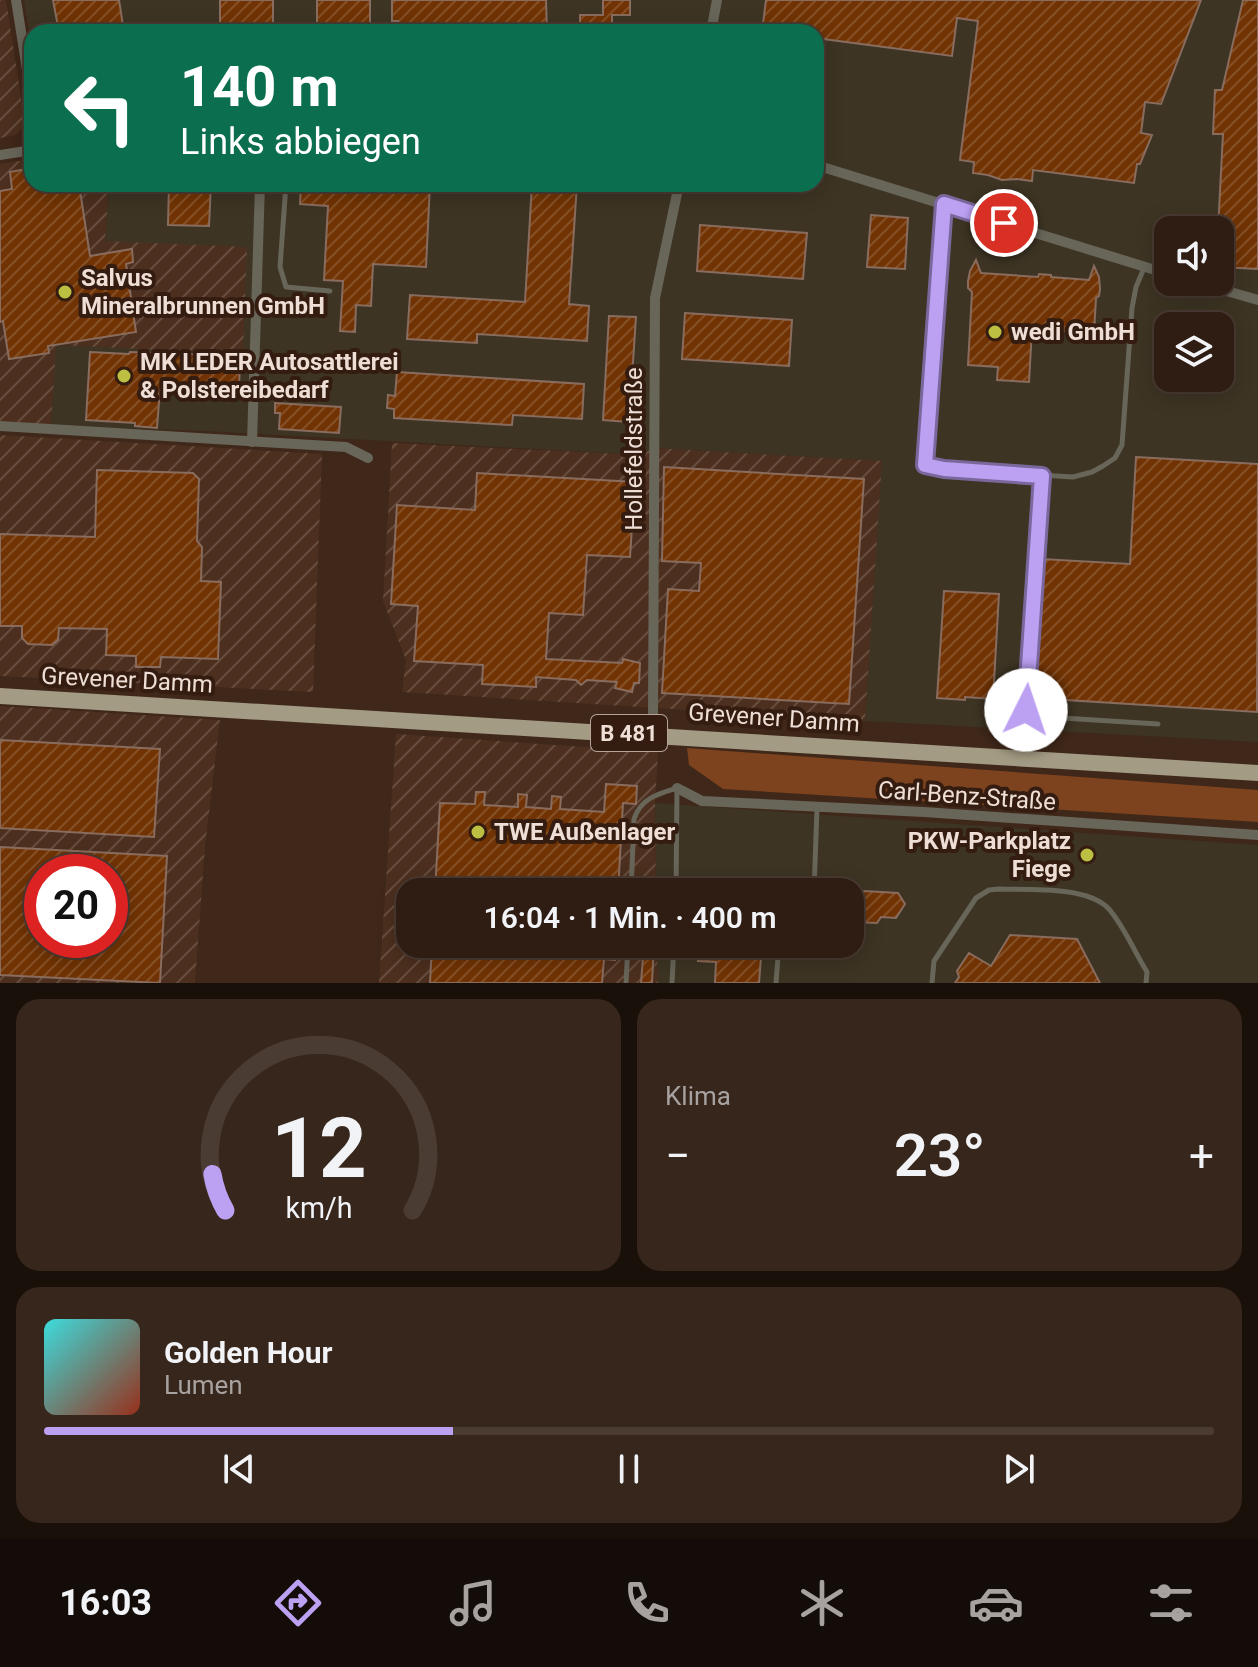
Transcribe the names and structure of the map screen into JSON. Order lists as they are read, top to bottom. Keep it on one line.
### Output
{"streets":{"main road":["Grevener Damm","B 481"],"street":["Hollefeldstraße","Carl-Benz-Straße"]},"places":["Salvus Mineralbrunnen GmbH","wedi GmbH","MK LEDER Autosattlerei & Polstereibedarf","TWE Außenlager","PKW-Parkplatz Fiege"],"page":{"turn":["140 m","Links abbiegen"],"limit":"20","trip":"16:04 · 1 Min. · 400 m","tile":"Klima","heat":["−","23°","+"],"song":["Golden Hour","Lumen"],"tabs":"16:03","gauge":["12","km/h"]}}
